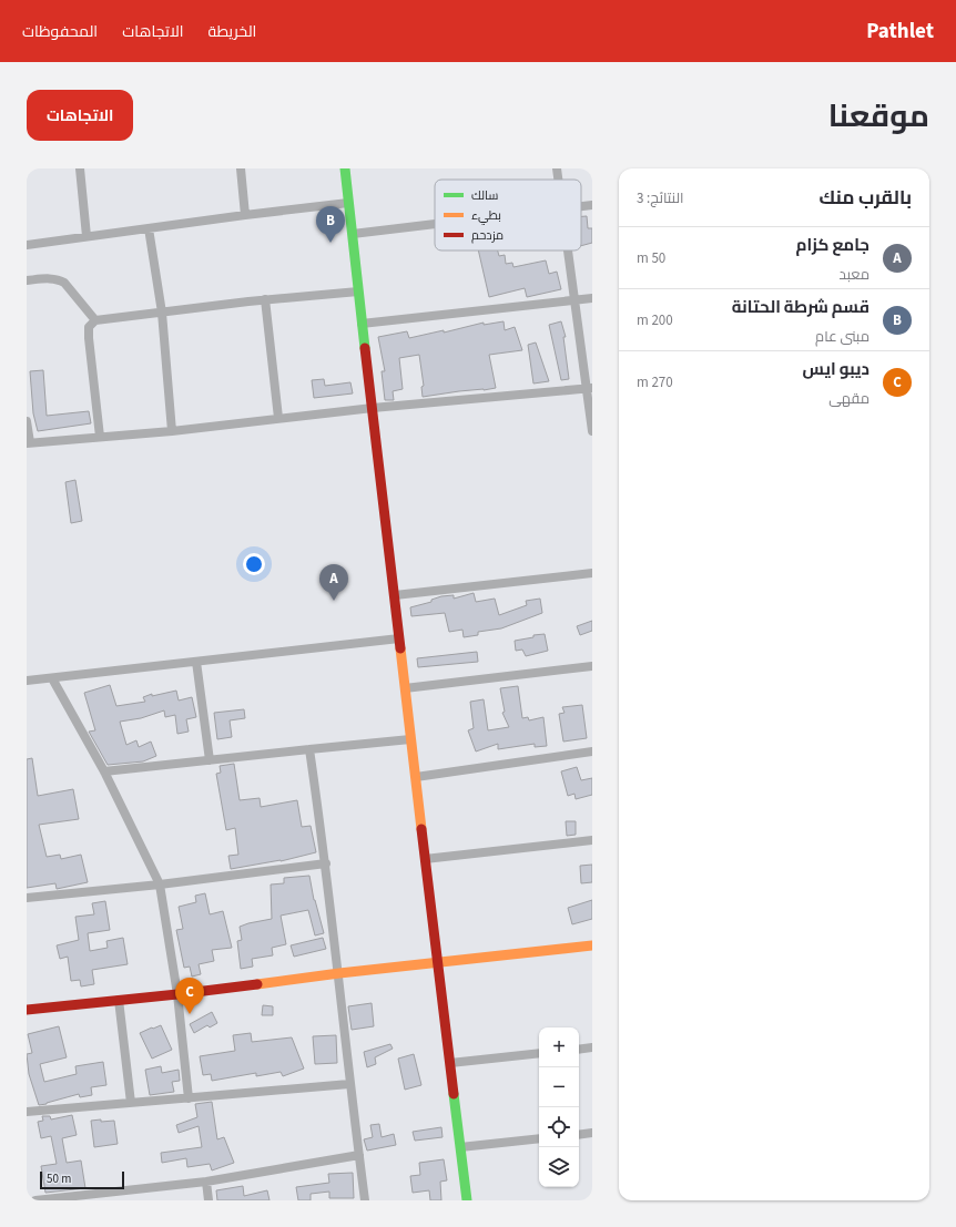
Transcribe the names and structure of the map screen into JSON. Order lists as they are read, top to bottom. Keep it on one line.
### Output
{"legend":["سالك","بطيء","مزدحم"],"scale_bar":"50 m","page":{"header":"Pathlet","nav":["الخريطة","الاتجاهات","المحفوظات"],"title":"موقعنا","buttons":"الاتجاهات","heading":["بالقرب منك","النتائج: 3"],"pins":["B","A","C"],"list":[{"mark":"A","name":"جامع كزام","note":"معبد","value":"50 m"},{"mark":"B","name":"قسم شرطة الحتانة","note":"مبنى عام","value":"200 m"},{"mark":"C","name":"ديبو ايس","note":"مقهى","value":"270 m"}],"map_buttons":["+","−"],"scale":"50 m"}}
